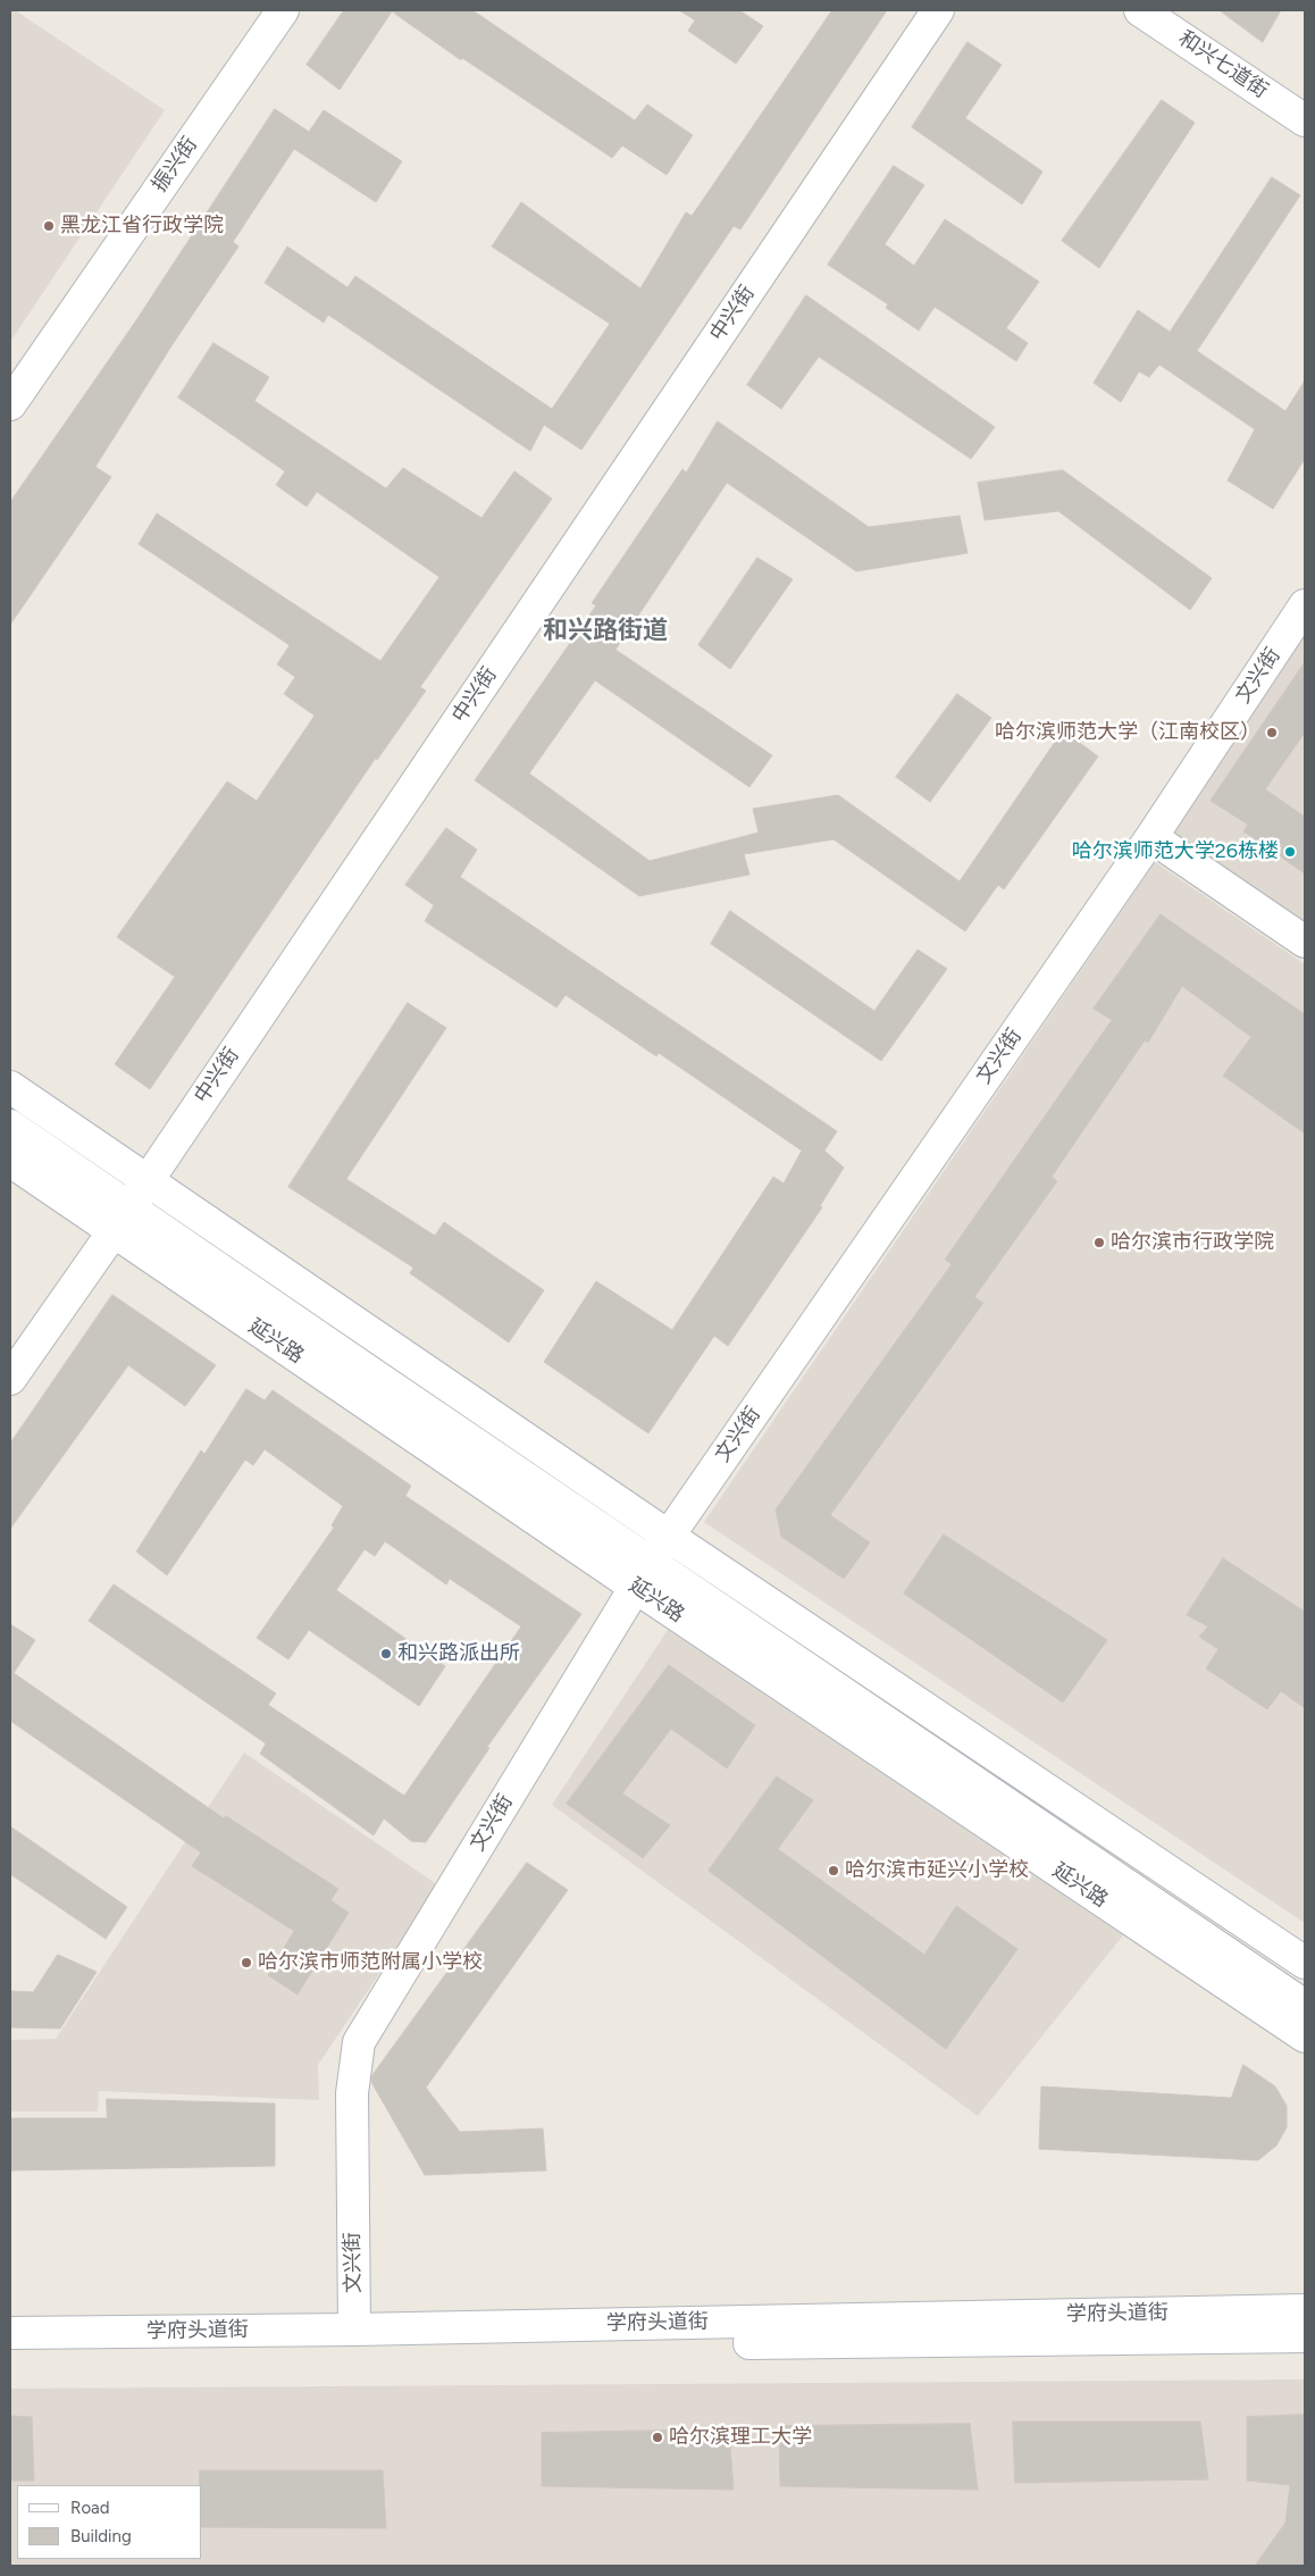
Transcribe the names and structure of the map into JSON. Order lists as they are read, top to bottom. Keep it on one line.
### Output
{"streets":{"main road":["和兴七道街","振兴街","中兴街","文兴街","延兴路","学府头道街"]},"crossings":[["中兴街","延兴路"],["文兴街","延兴路"],["文兴街","学府头道街"]],"districts":["和兴路街道"],"places":["黑龙江省行政学院","哈尔滨师范大学（江南校区）","哈尔滨师范大学26栋楼","哈尔滨市行政学院","和兴路派出所","哈尔滨市延兴小学校","哈尔滨市师范附属小学校","哈尔滨理工大学"],"legend":["Road","Building"]}
